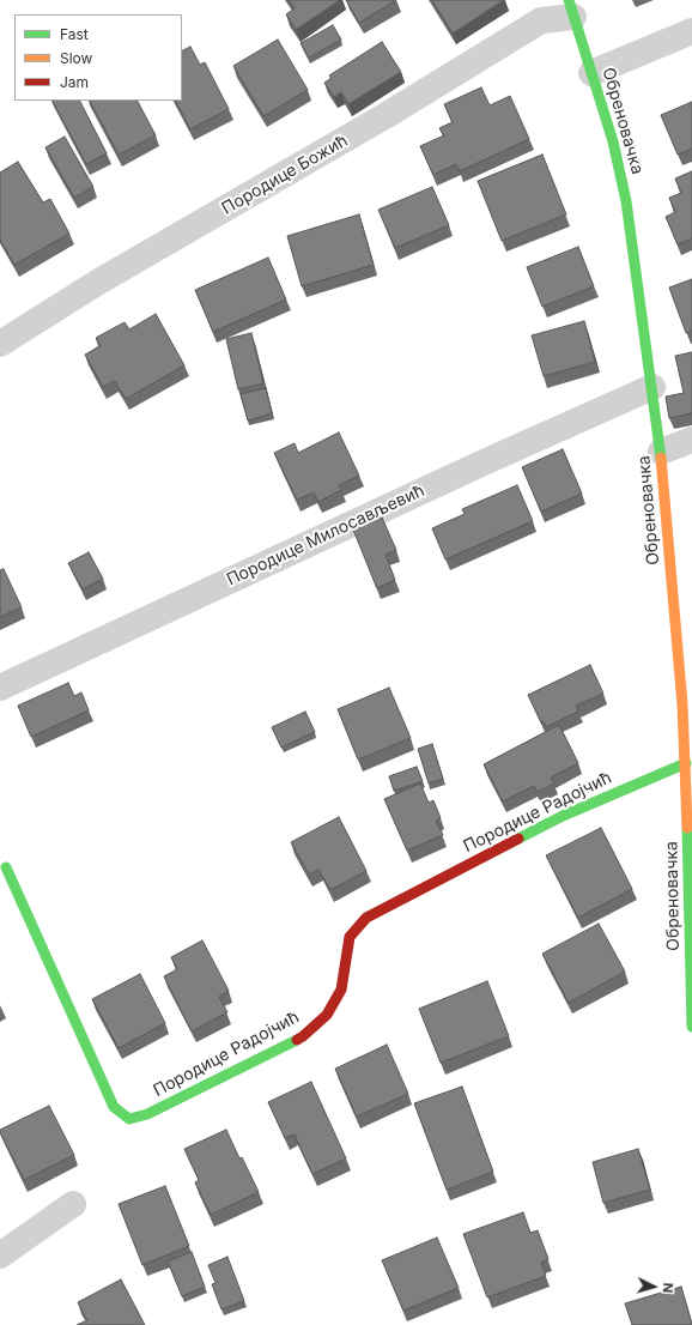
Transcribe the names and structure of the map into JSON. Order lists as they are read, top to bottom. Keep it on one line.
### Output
{"streets":{"street":["Обреновачка","Породице Божић","Породице Милосављевић","Породице Радојчић"]},"crossings":[["Обреновачка","Породице Божић"],["Обреновачка","Породице Милосављевић"],["Обреновачка","Породице Радојчић"]],"legend":["Fast","Slow","Jam"],"north":"right"}
